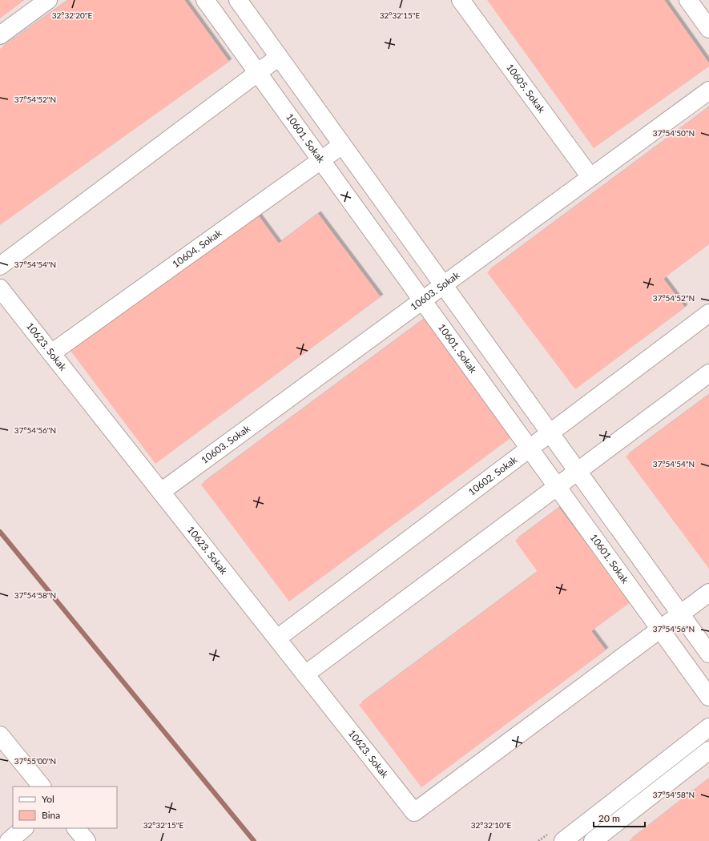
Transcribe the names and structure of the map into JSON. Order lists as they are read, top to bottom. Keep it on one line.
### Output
{"streets":{"street":["10605. Sokak","10601. Sokak","10604. Sokak","10603. Sokak","10623. Sokak","10602. Sokak"]},"crossings":[["10605. Sokak","10603. Sokak"],["10601. Sokak","10604. Sokak"],["10601. Sokak","10603. Sokak"],["10601. Sokak","10623. Sokak"],["10601. Sokak","10602. Sokak"],["10604. Sokak","10623. Sokak"],["10603. Sokak","10623. Sokak"],["10623. Sokak","10602. Sokak"]],"legend":["Yol","Bina"],"scale_bar":"20 m","coordinates":["32°32'20\"E","32°32'15\"E","37°54'52\"N","37°54'50\"N","37°54'54\"N","37°54'56\"N","37°54'58\"N","37°55'00\"N","32°32'10\"E"]}
